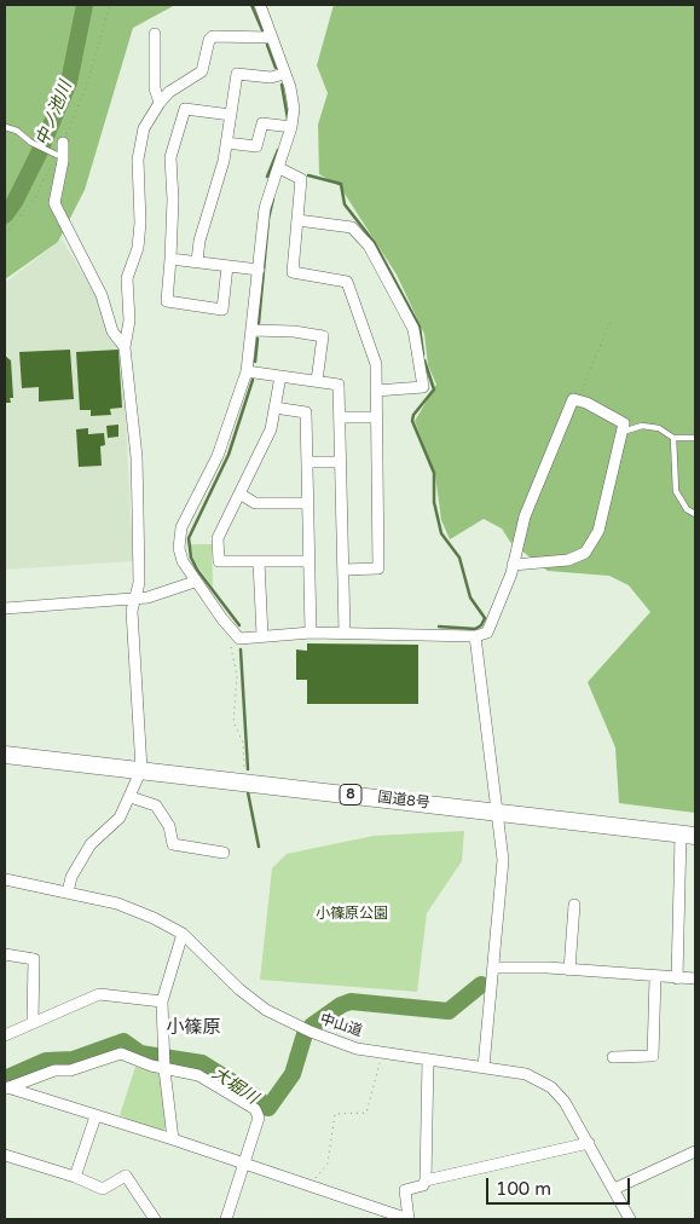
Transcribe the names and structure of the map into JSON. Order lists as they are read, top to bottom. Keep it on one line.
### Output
{"streets":{"highway":["8","国道8号"],"street":["中山道"]},"districts":["小篠原"],"water":["中ノ池川","大堀川"],"parks":["小篠原公園"],"scale_bar":"100 m"}
